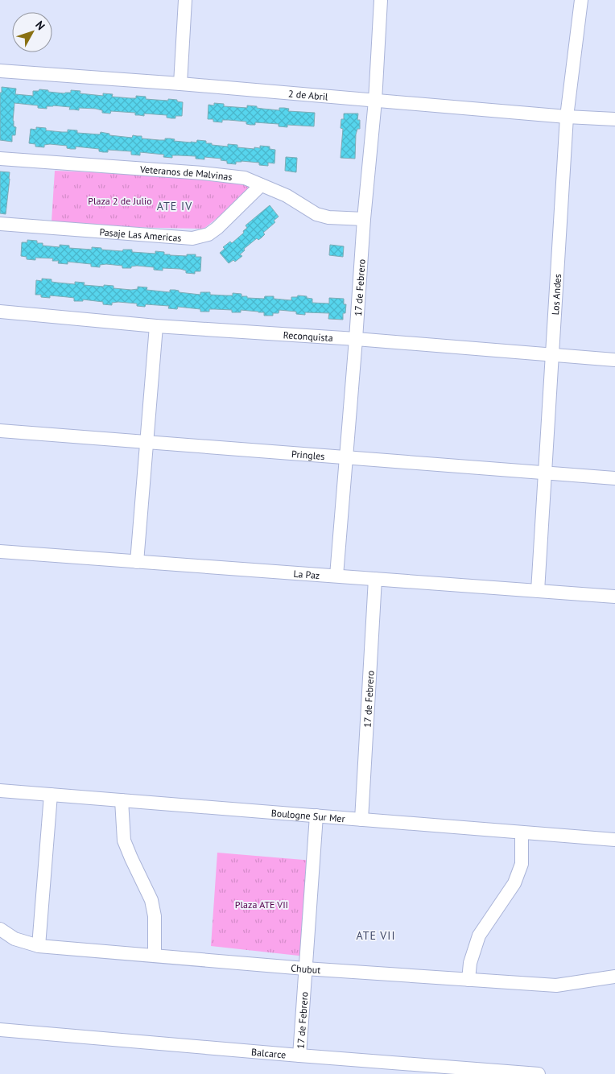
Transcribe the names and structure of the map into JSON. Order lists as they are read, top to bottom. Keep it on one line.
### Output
{"streets":{"street":["2 de Abril","Veteranos de Malvinas","Pasaje Las Americas","17 de Febrero","Los Andes","Reconquista","Pringles","La Paz","Boulogne Sur Mer","Chubut","Balcarce"]},"crossings":[["2 de Abril","17 de Febrero"],["2 de Abril","Los Andes"],["Veteranos de Malvinas","Pasaje Las Americas"],["Veteranos de Malvinas","17 de Febrero"],["17 de Febrero","Reconquista"],["17 de Febrero","Pringles"],["17 de Febrero","La Paz"],["17 de Febrero","Boulogne Sur Mer"],["17 de Febrero","Chubut"],["17 de Febrero","Balcarce"],["Los Andes","Reconquista"],["Los Andes","Pringles"],["Los Andes","La Paz"]],"districts":["ATE IV","ATE VII"],"parks":["Plaza 2 de Julio","Plaza ATE VII"],"north":"top right"}
